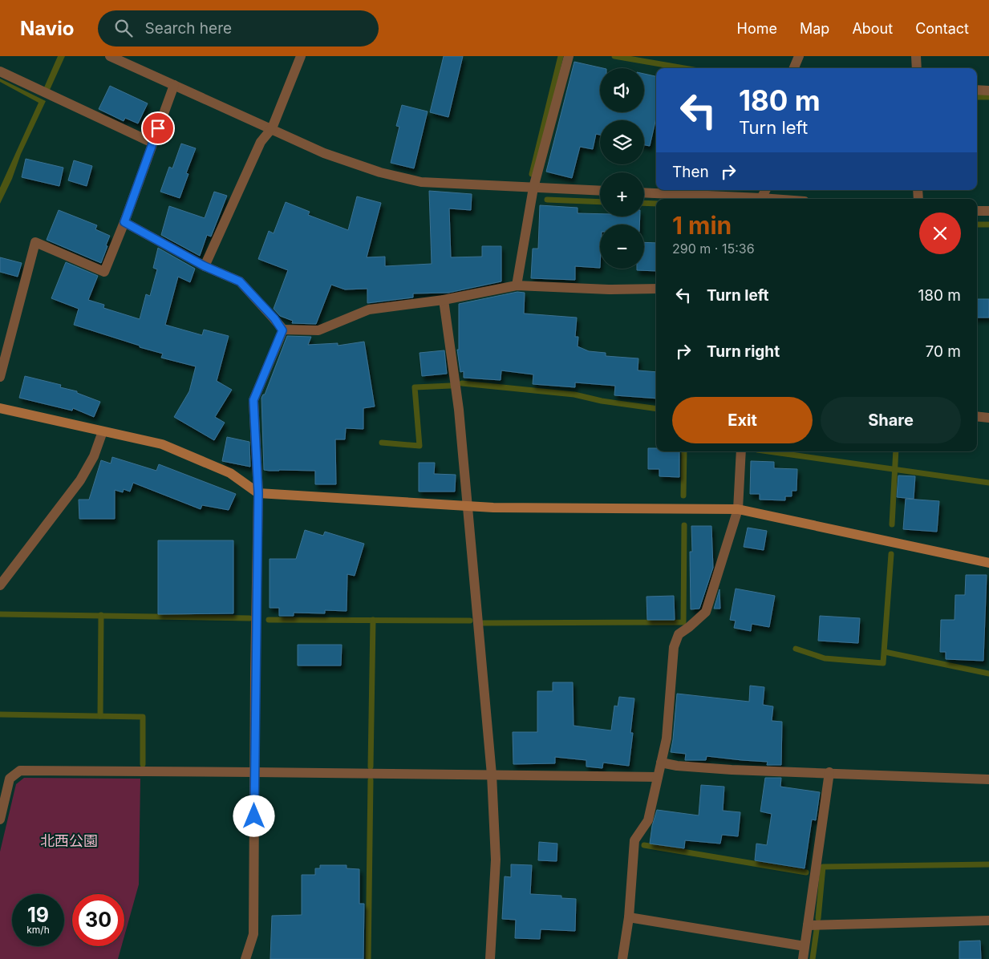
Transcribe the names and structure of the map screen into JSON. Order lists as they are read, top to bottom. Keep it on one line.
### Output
{"parks":["北西公園"],"page":{"header":"Navio","search":"Search here","nav":["Home","Map","About","Contact"],"map_buttons":["+","−"],"turn":["180 m","Turn left"],"then":"Then","heading":["1 min","290 m · 15:36"],"list":[{"name":"Turn left","value":"180 m"},{"name":"Turn right","value":"70 m"}],"buttons":["Exit","Share"],"speed":"19 km/h","limit":"30"}}
